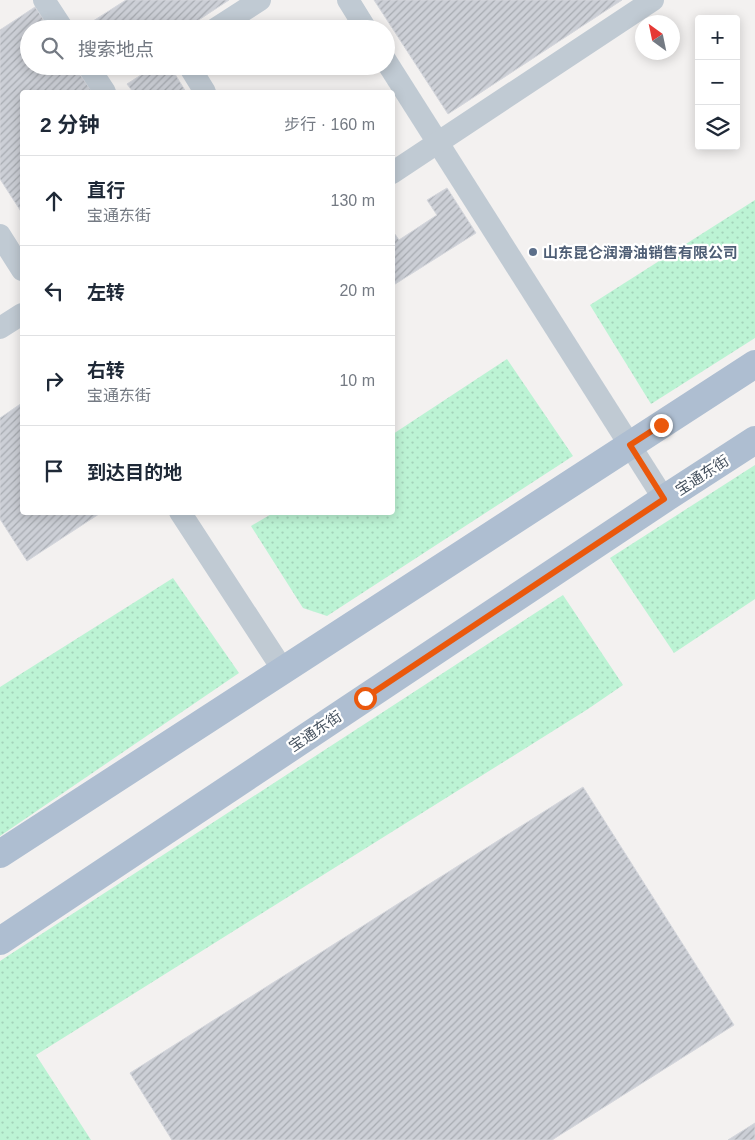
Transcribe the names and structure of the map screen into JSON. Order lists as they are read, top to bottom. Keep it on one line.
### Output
{"streets":{"main road":["宝通东街"]},"places":["山东昆仑润滑油销售有限公司"],"north":"top left","page":{"map_buttons":["+","−"],"search":"搜索地点","heading":["2 分钟","步行 · 160 m"],"list":[["直行","宝通东街","130 m"],["左转","20 m"],["右转","宝通东街","10 m"],"到达目的地"]}}
